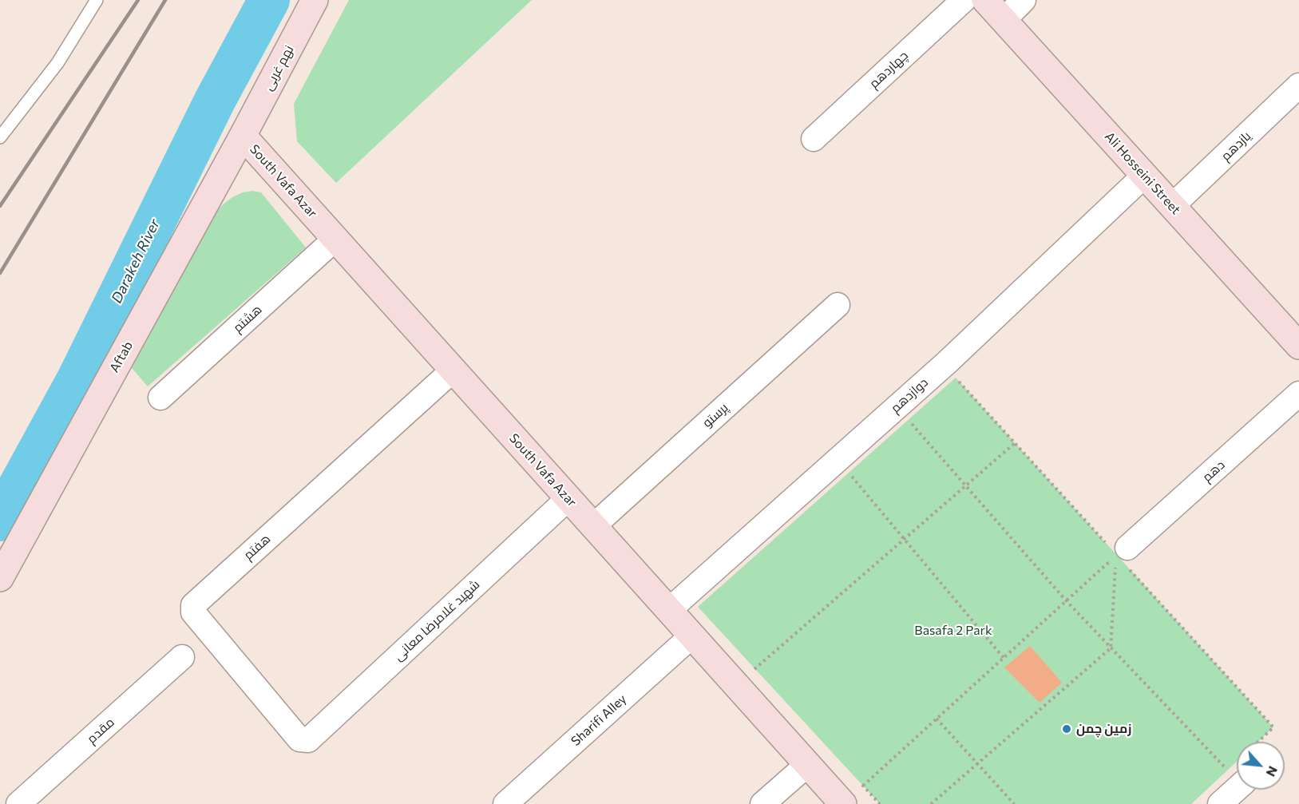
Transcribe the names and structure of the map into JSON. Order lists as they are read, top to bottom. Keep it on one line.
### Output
{"streets":{"street":["نهم غربی","چهاردهم","یازدهم","Ali Hosseini Street","South Vafa Azar","هشتم","Aftab","دوازدهم","پرستو","دهم","هفتم","شهید غلامرضا معانی","Sharifi Alley","مقدم"]},"crossings":[["نهم غربی","South Vafa Azar"],["نهم غربی","Aftab"],["یازدهم","Ali Hosseini Street"],["Ali Hosseini Street","دوازدهم"],["South Vafa Azar","هشتم"],["South Vafa Azar","Aftab"],["South Vafa Azar","دوازدهم"],["South Vafa Azar","پرستو"],["South Vafa Azar","هفتم"],["South Vafa Azar","شهید غلامرضا معانی"],["South Vafa Azar","Sharifi Alley"],["هفتم","شهید غلامرضا معانی"]],"water":["Darakeh River"],"parks":["Basafa 2 Park"],"places":["زمین چمن"],"north":"bottom right"}
